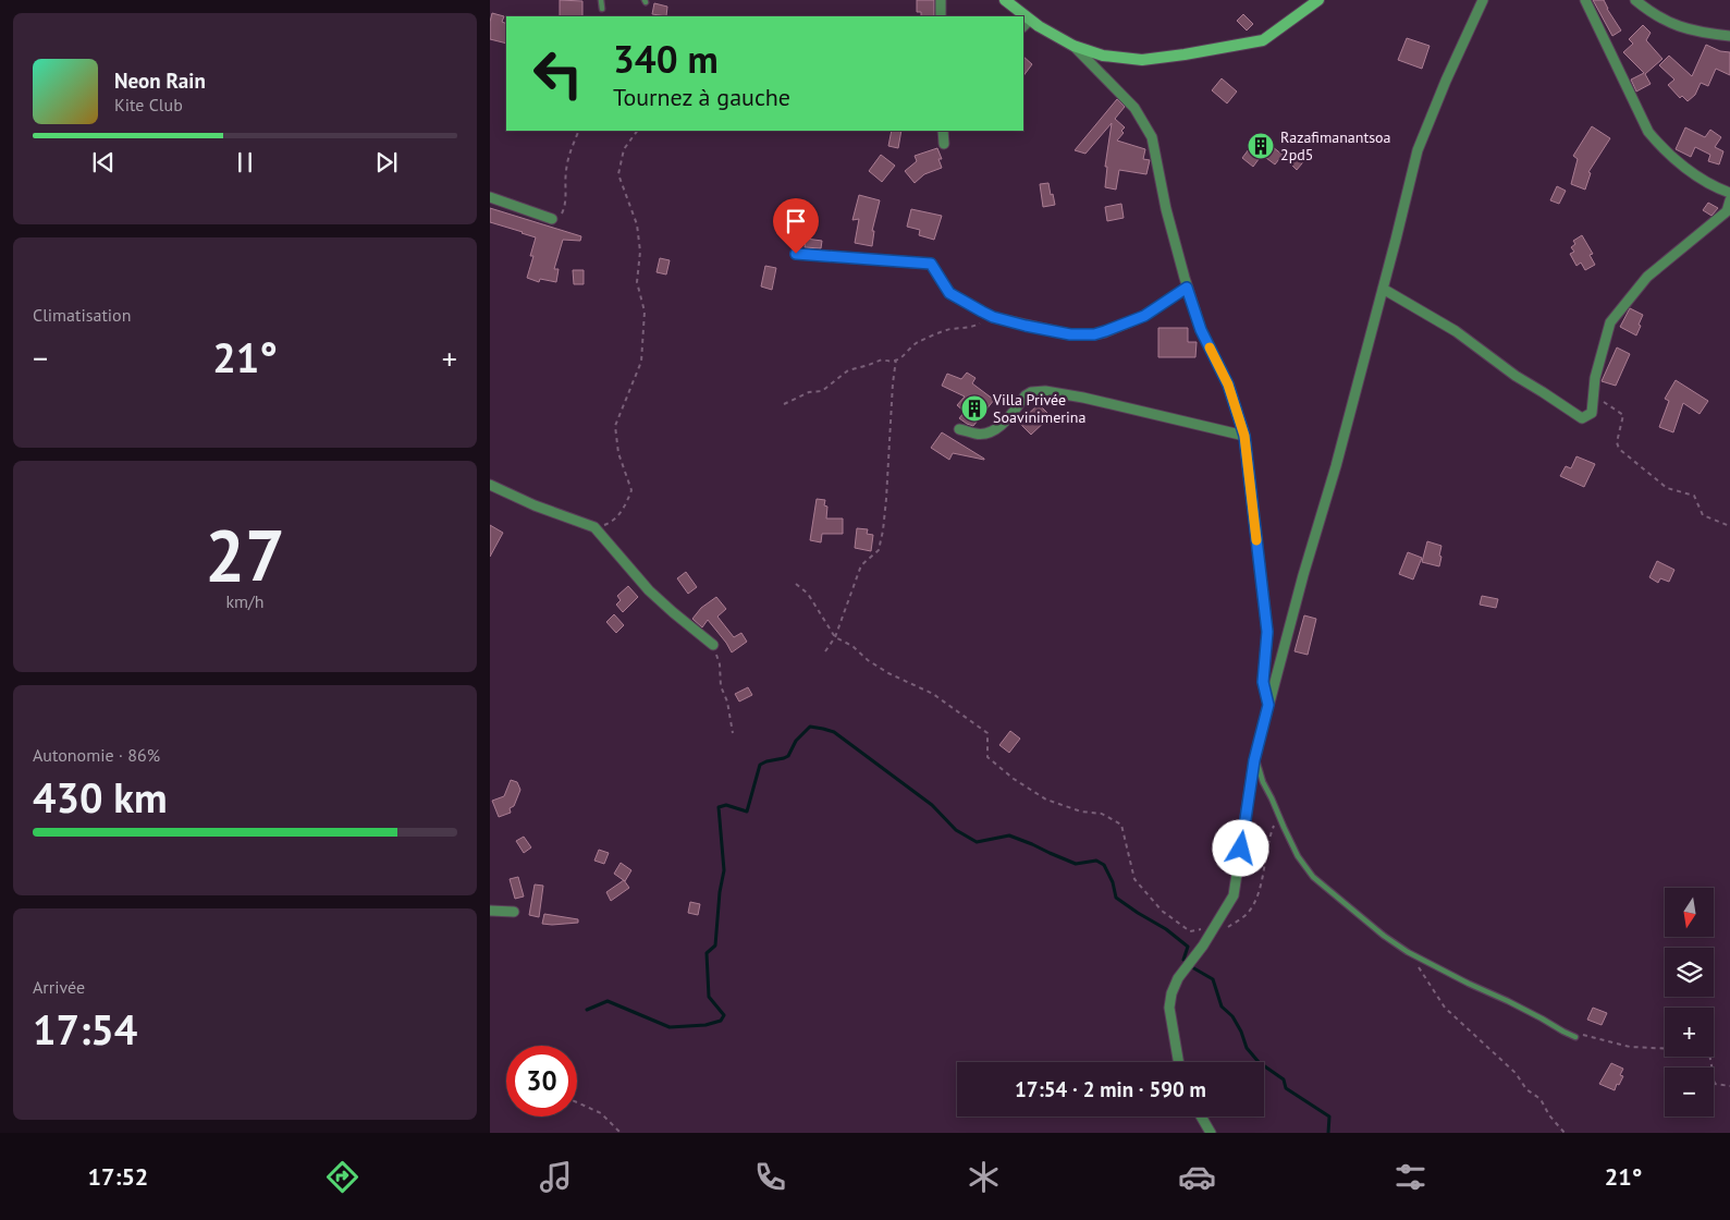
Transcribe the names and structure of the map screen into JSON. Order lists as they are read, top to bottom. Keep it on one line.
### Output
{"places":{"building":["Razafimanantsoa 2pd5","Villa Privée Soavinimerina"]},"north":"bottom","page":{"turn":["340 m","Tournez à gauche"],"song":["Neon Rain","Kite Club"],"tile":["Climatisation",["27","km/h"],["Autonomie · 86%","430 km"],["Arrivée","17:54"]],"heat":["−","21°","+"],"map_buttons":["+","−"],"limit":"30","trip":"17:54 · 2 min · 590 m","tabs":["17:52","21°"]}}
